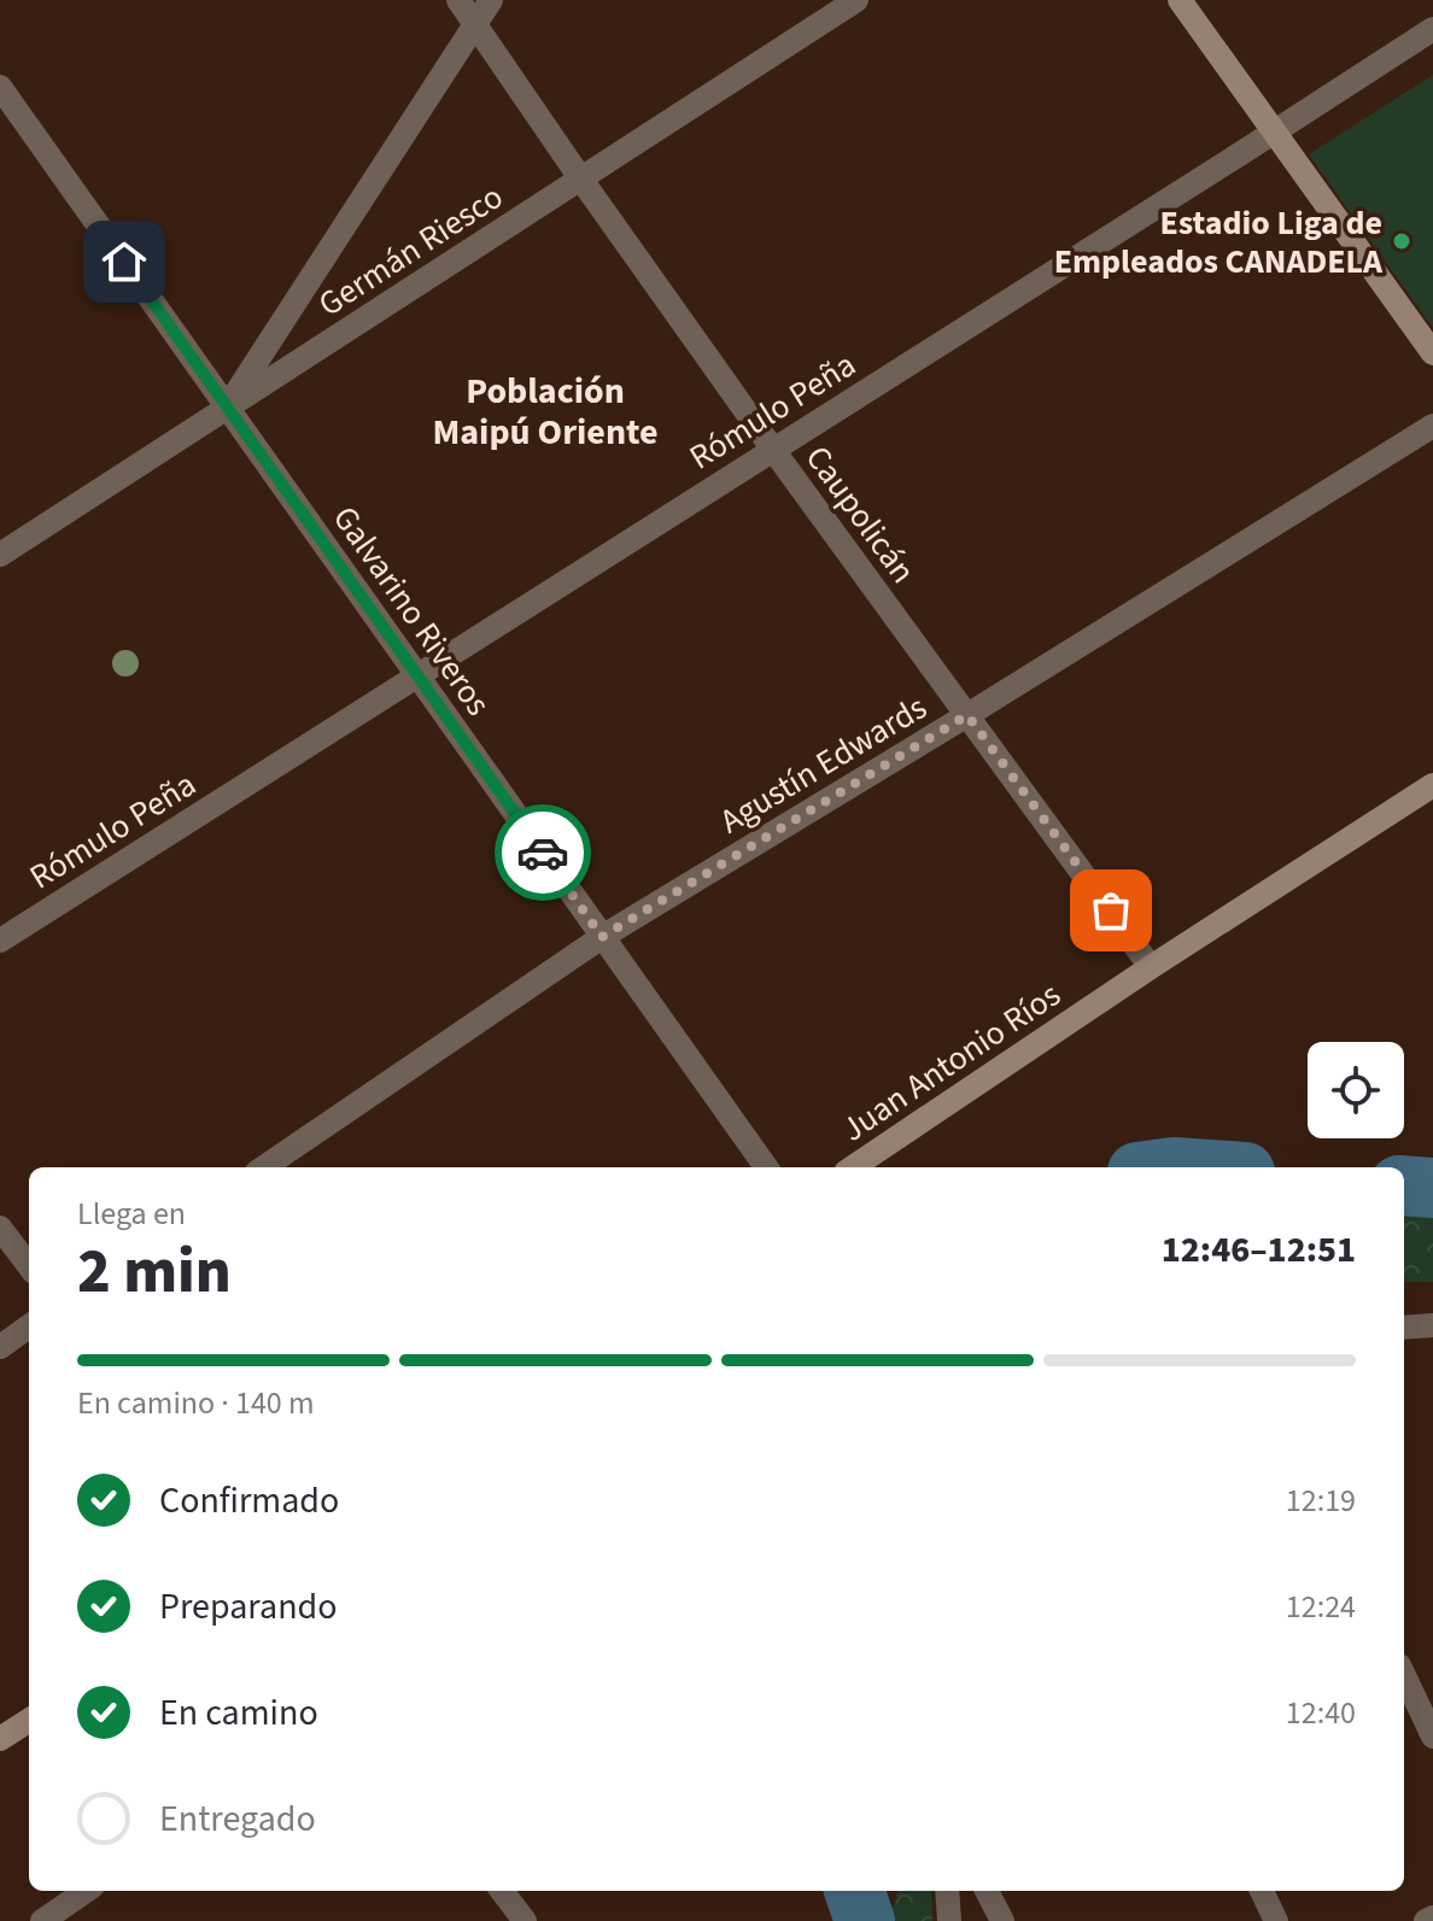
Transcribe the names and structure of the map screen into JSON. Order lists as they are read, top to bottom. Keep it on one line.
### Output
{"streets":{"main road":["Juan Antonio Ríos"],"street":["Germán Riesco","Rómulo Peña","Caupolicán","Galvarino Riveros","Agustín Edwards"]},"crossings":[["Germán Riesco","Caupolicán"],["Germán Riesco","Galvarino Riveros"],["Rómulo Peña","Caupolicán"],["Rómulo Peña","Galvarino Riveros"],["Caupolicán","Agustín Edwards"],["Caupolicán","Juan Antonio Ríos"],["Galvarino Riveros","Agustín Edwards"]],"districts":["Población Maipú Oriente"],"places":["Estadio Liga de Empleados CANADELA"],"page":{"heading":["2 min","Llega en","12:46–12:51"],"bar":"En camino · 140 m","list":[["Confirmado","12:19"],["Preparando","12:24"],["En camino","12:40"],"Entregado"]}}
